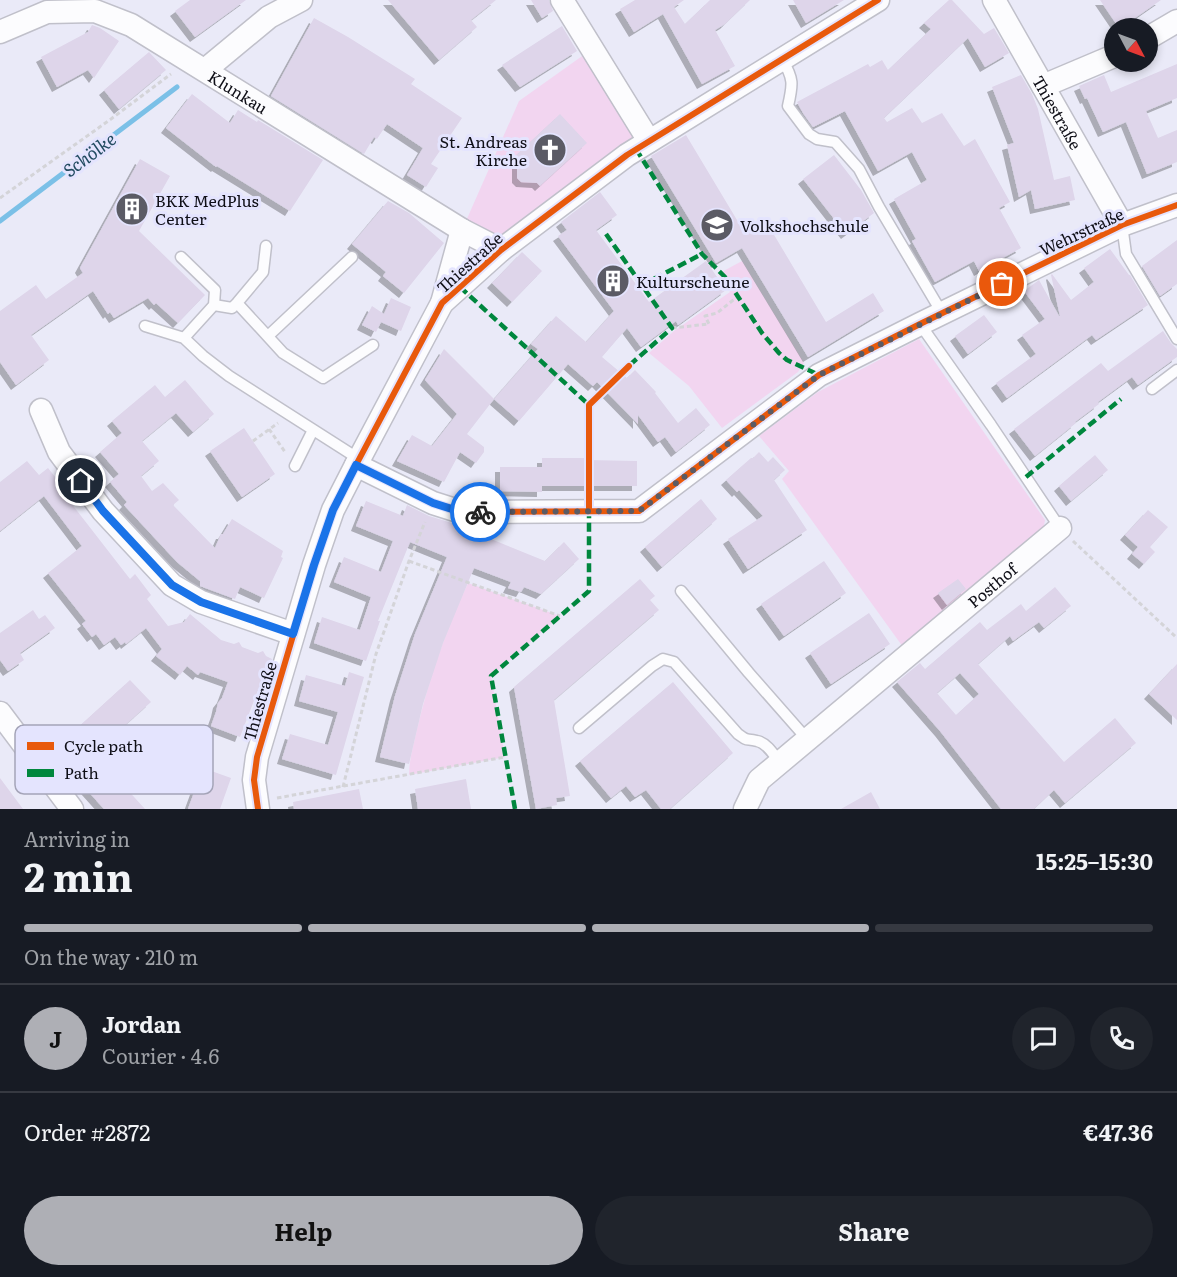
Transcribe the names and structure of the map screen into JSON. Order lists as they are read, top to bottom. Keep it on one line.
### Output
{"streets":{"street":["Klunkau","Thiestraße","Wehrstraße","Posthof"]},"crossings":[["Klunkau","Thiestraße"],["Thiestraße","Wehrstraße"]],"water":["Schölke"],"places":{"church":["St. Andreas Kirche"],"building":["BKK MedPlus Center","Kulturscheune"],"school or university":["Volkshochschule"]},"legend":["Cycle path","Path"],"north":"bottom right","page":{"heading":["2 min","Arriving in","15:25–15:30"],"panel":["Jordan","Courier · 4.6","Order #2872","€47.36"],"bar":"On the way · 210 m","round":"J","buttons":["Help","Share"]}}
